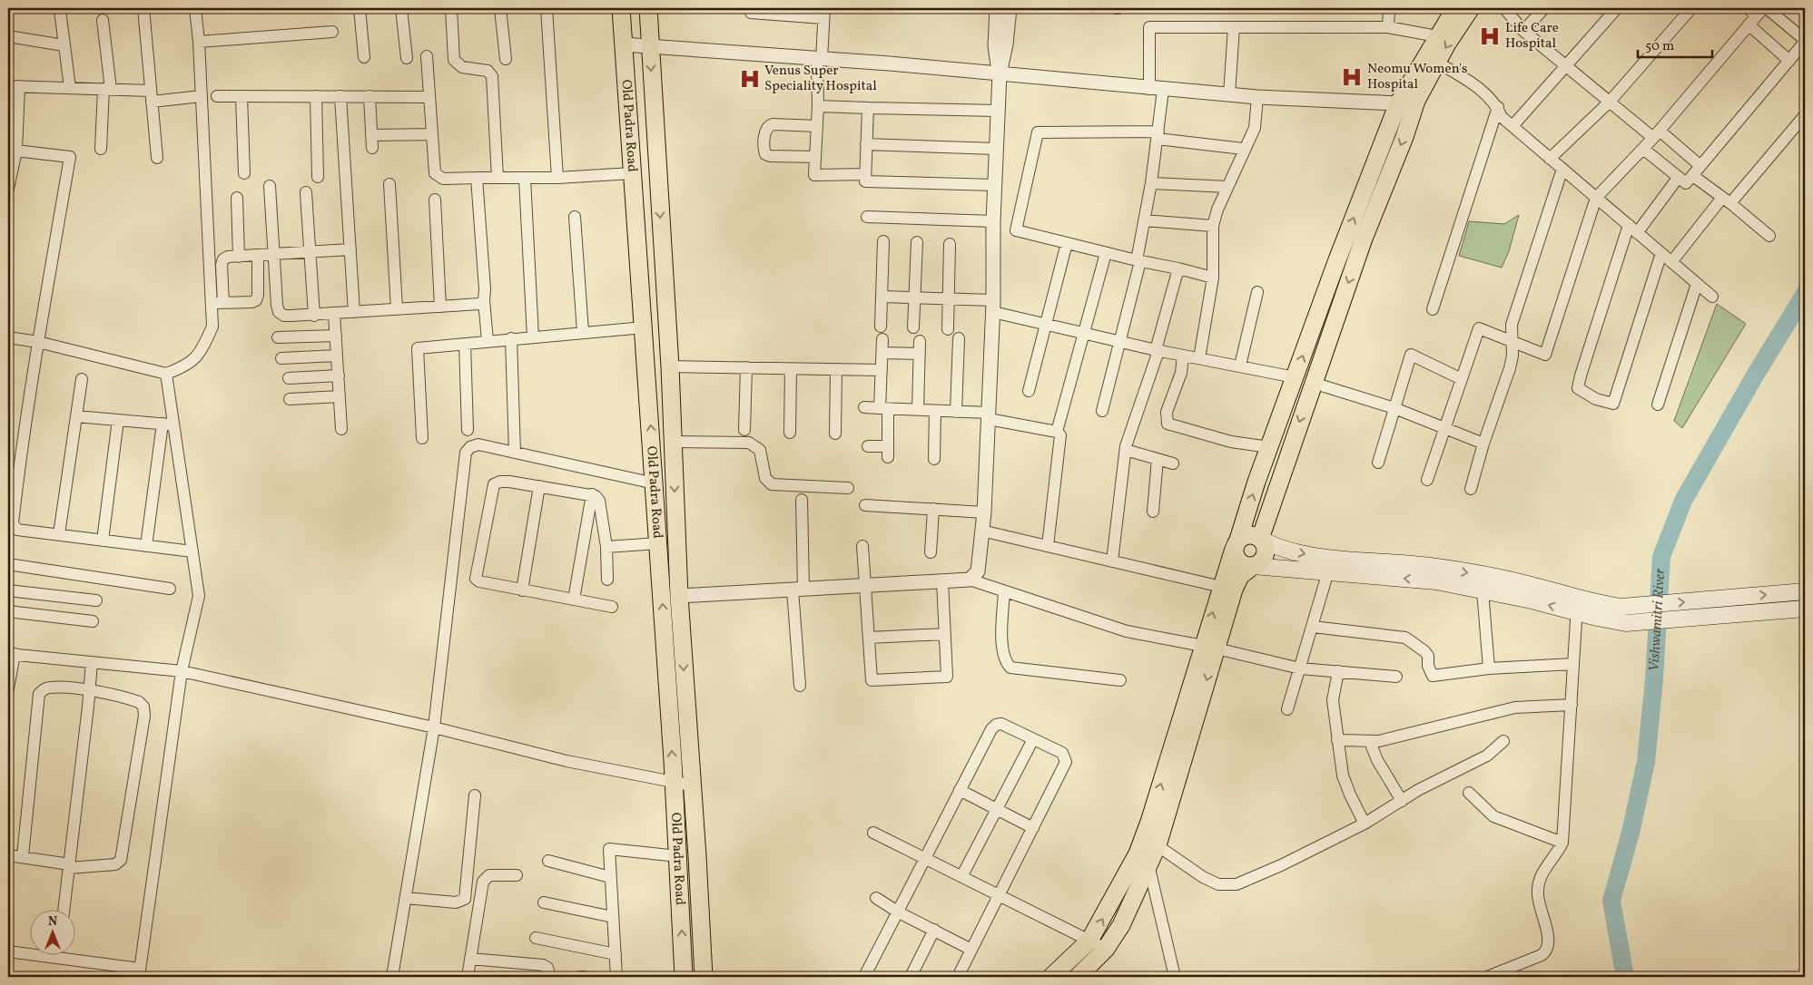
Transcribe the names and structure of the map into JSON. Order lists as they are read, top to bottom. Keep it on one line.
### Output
{"streets":{"main road":["Old Padra Road"]},"water":["Vishwamitri River"],"places":{"hospital":["Life Care Hospital","Neomu Women's Hospital","Venus Super Speciality Hospital"]},"scale_bar":"50 m","north":"top"}
